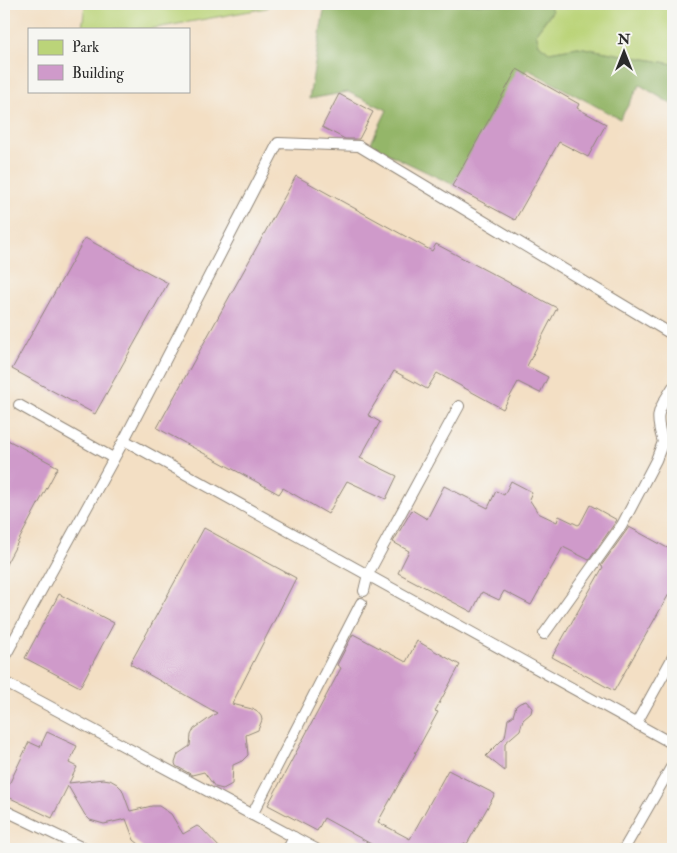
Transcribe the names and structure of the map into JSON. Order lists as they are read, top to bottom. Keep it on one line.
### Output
{"legend":["Park","Building"],"north":"top"}
